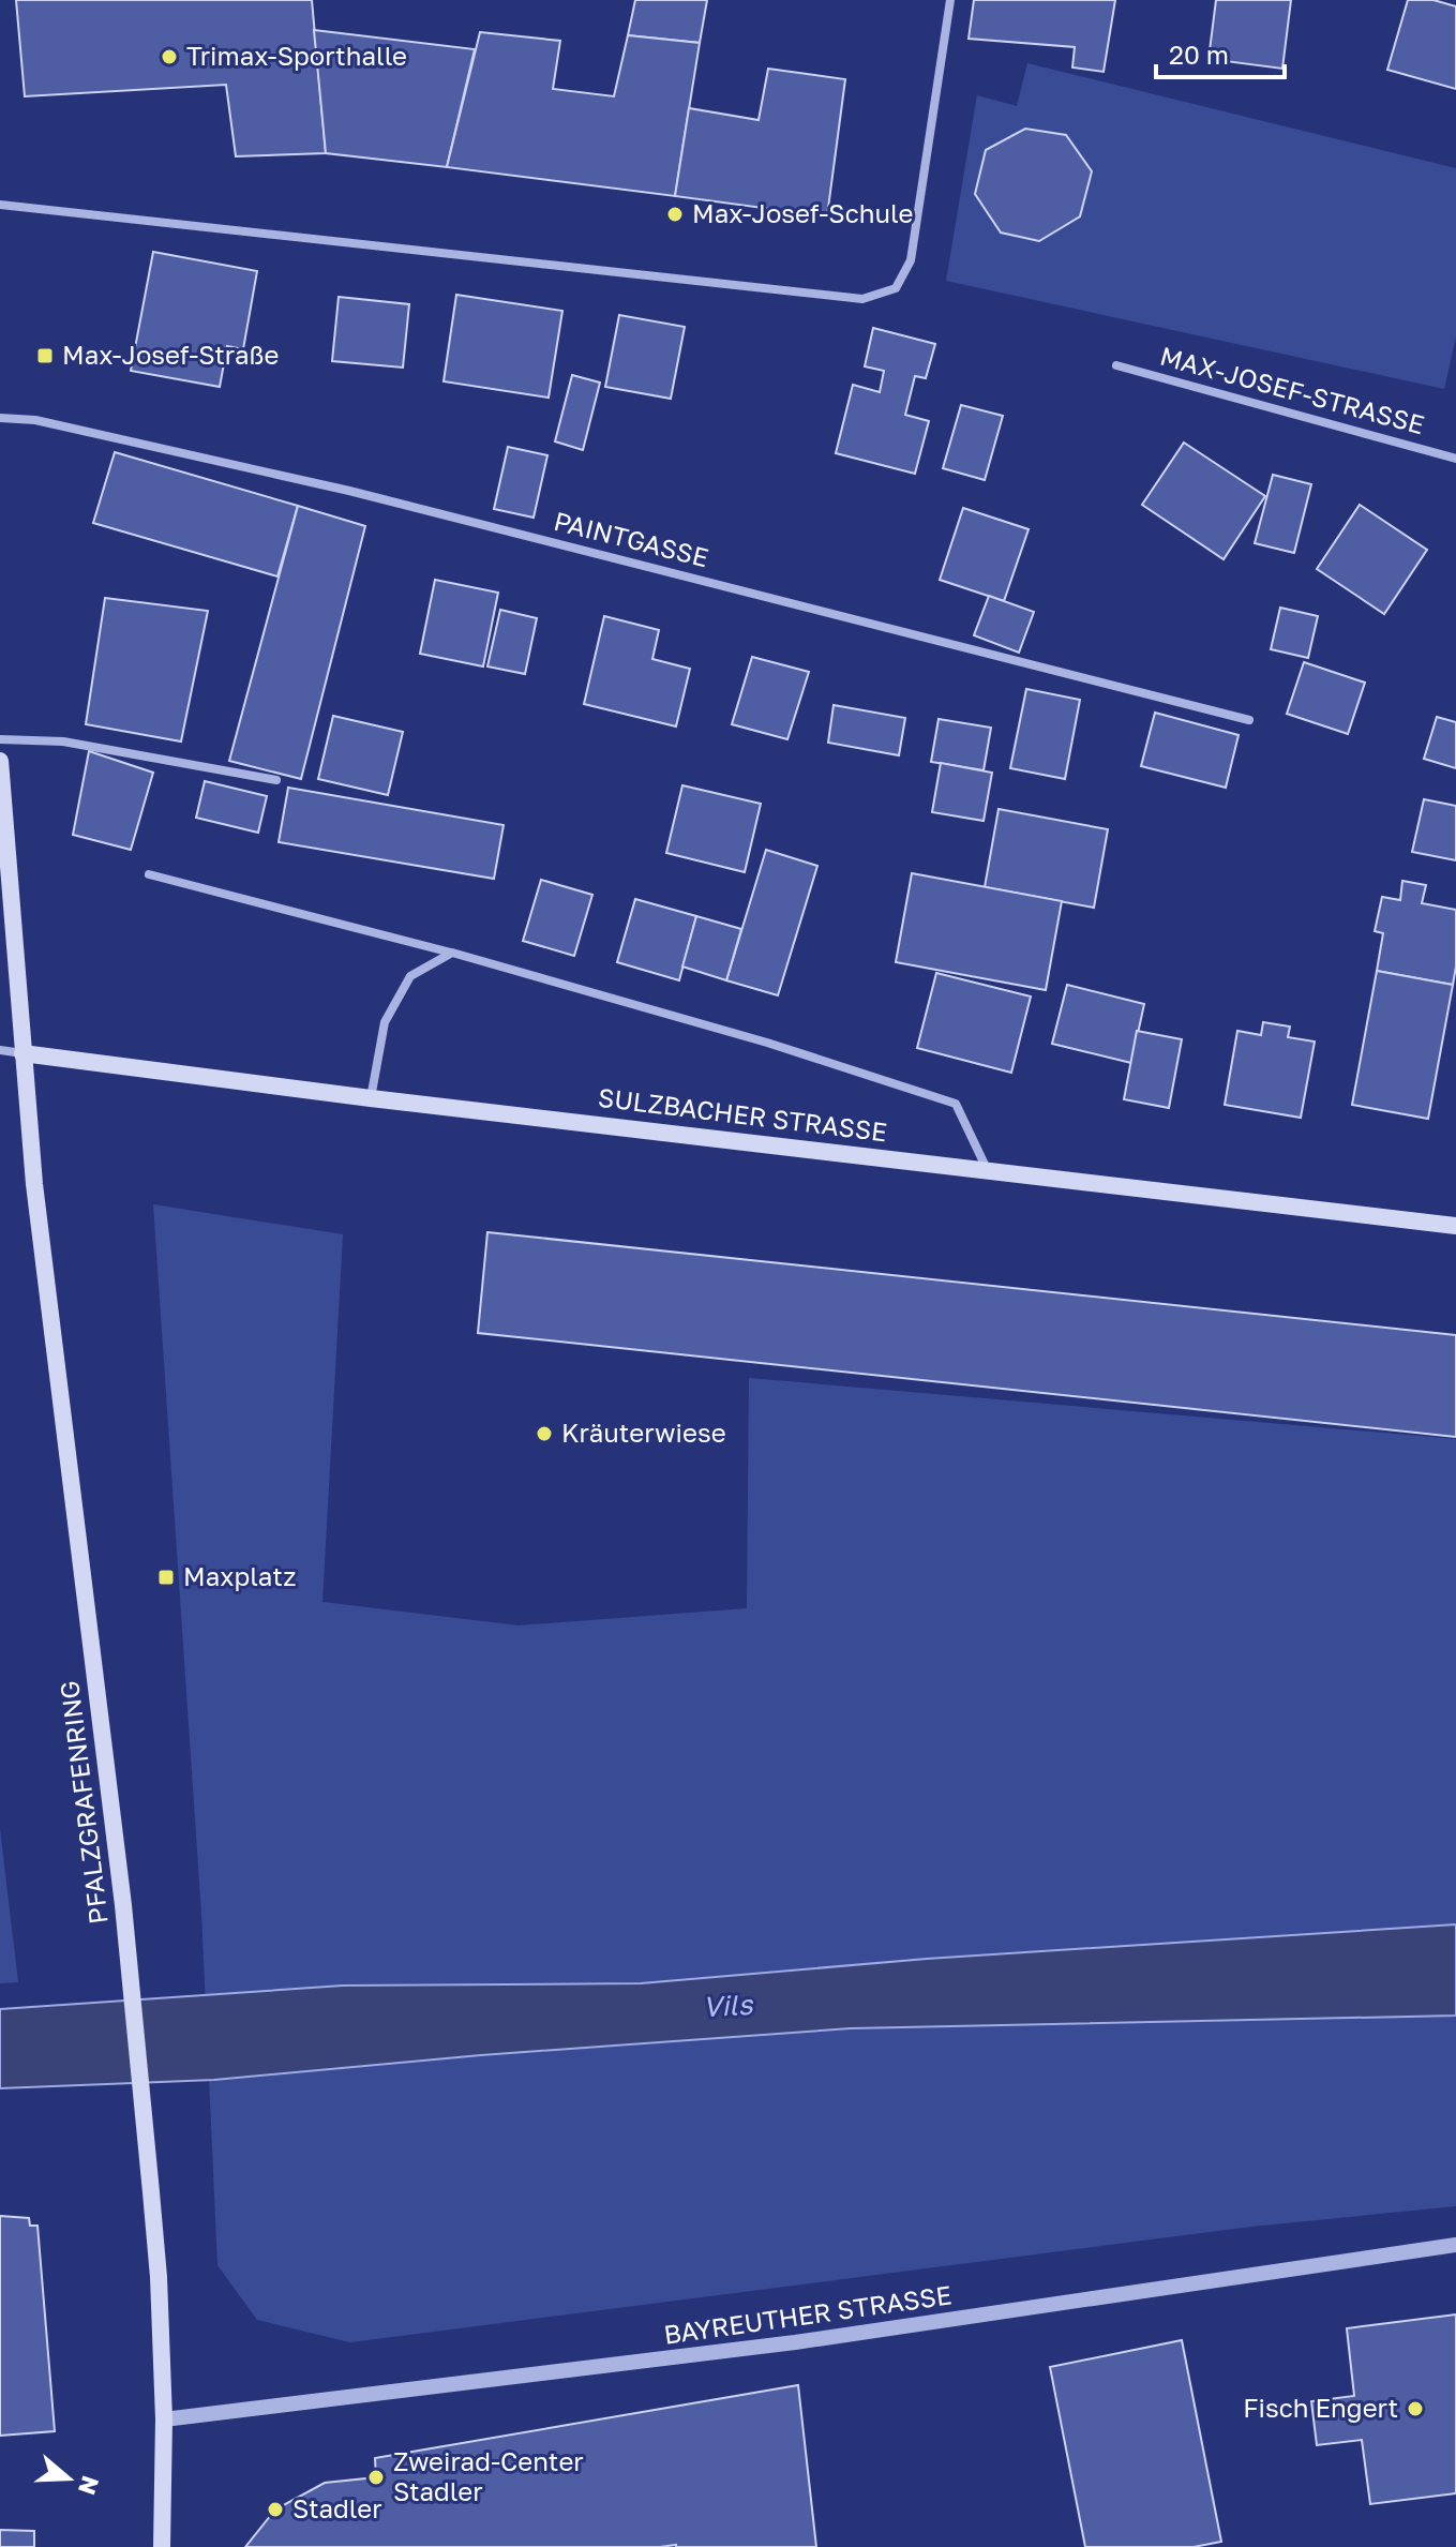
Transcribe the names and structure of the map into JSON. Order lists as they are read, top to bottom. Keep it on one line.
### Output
{"streets":{"main road":["SULZBACHER STRASSE","PFALZGRAFENRING"],"street":["MAX-JOSEF-STRASSE","PAINTGASSE","BAYREUTHER STRASSE"]},"crossings":[["SULZBACHER STRASSE","PFALZGRAFENRING"],["PFALZGRAFENRING","BAYREUTHER STRASSE"]],"water":["Vils"],"places":{"other":["Trimax-Sporthalle","Max-Josef-Schule","Kräuterwiese","Fisch Engert","Zweirad-Center Stadler","Stadler"],"transit":["Max-Josef-Straße","Maxplatz"]},"scale_bar":"20 m","north":"right"}
